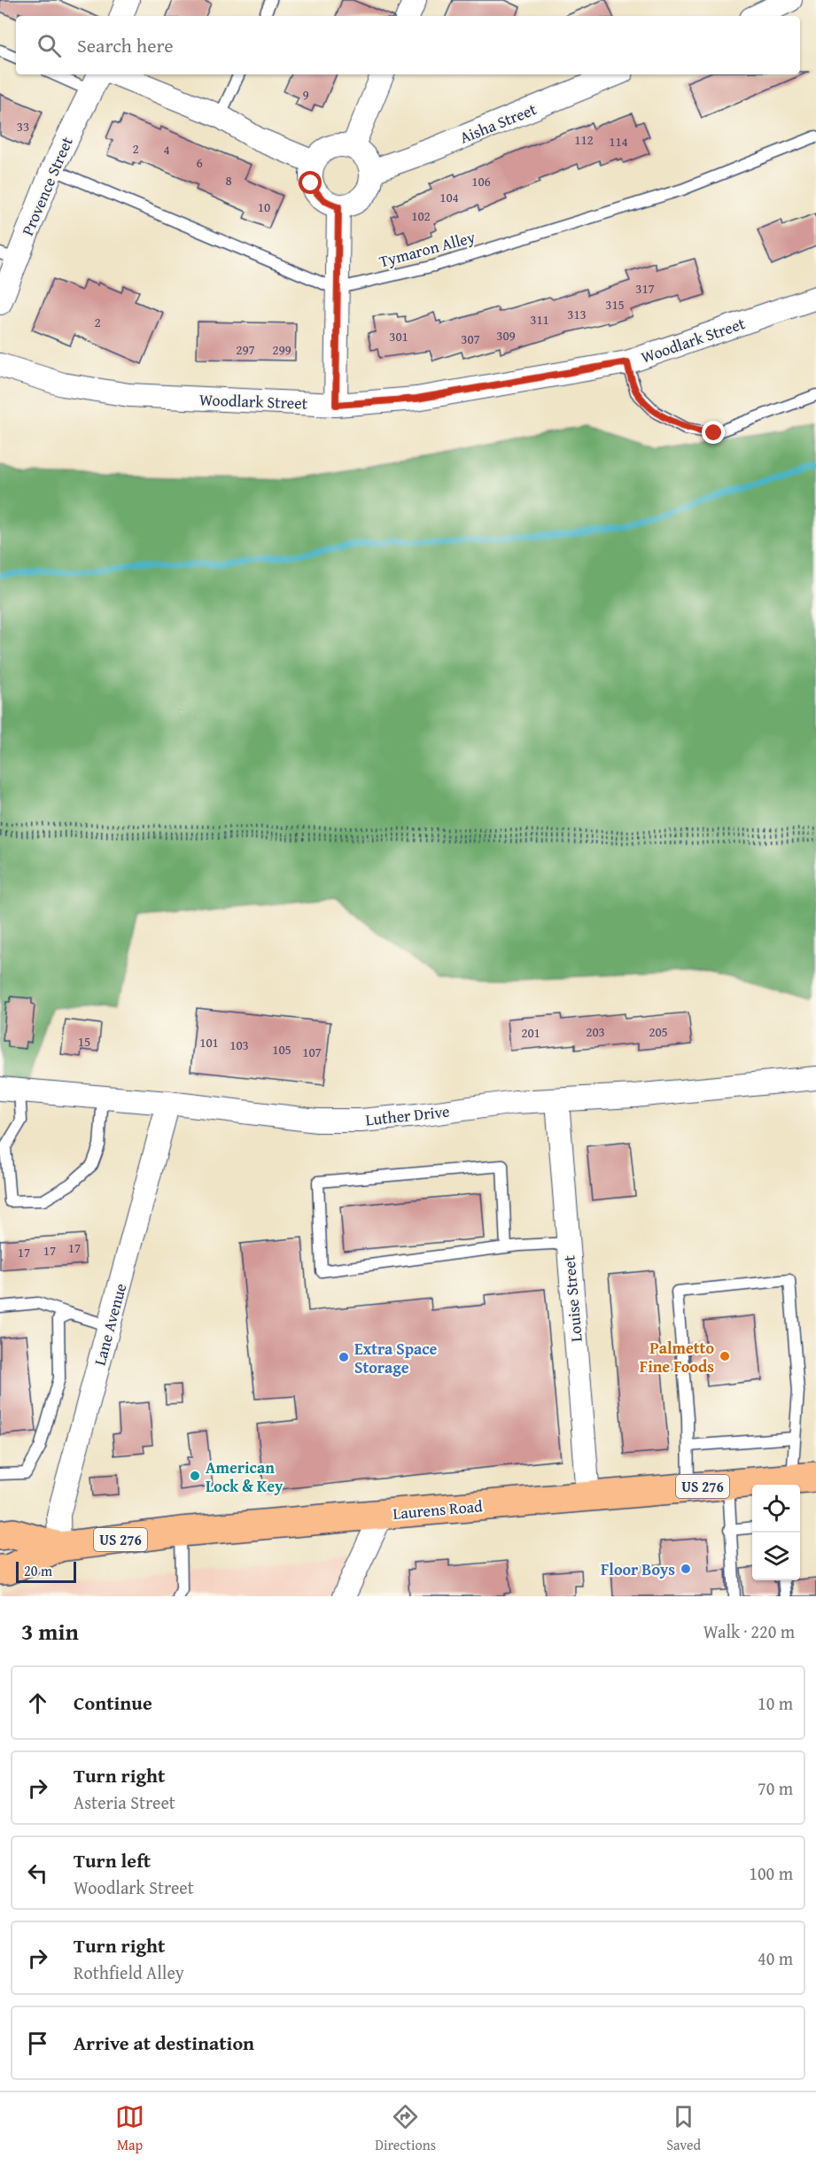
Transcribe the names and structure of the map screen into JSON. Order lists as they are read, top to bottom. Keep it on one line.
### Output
{"streets":{"main road":["US 276","Laurens Road"],"street":["Aisha Street","Provence Street","Woodlark Street","Luther Drive","Louise Street","Lane Avenue"],"lane":["Tymaron Alley"]},"crossings":[["Luther Drive","Louise Street"],["Luther Drive","Lane Avenue"],["Louise Street","Laurens Road"],["Lane Avenue","Laurens Road"]],"places":["Palmetto Fine Foods","Extra Space Storage","American Lock & Key","Floor Boys"],"house_numbers":["9","33","112","114","2","4","6","8","106","104","10","102","317","315","313","311","2","309","301","307","297","299","203","205","201","15","101","103","105","107","17","17","17"],"scale_bar":"20 m","page":{"search":"Search here","scale":"20 m","heading":["3 min","Walk · 220 m"],"list":[["Continue","10 m"],["Turn right","Asteria Street","70 m"],["Turn left","Woodlark Street","100 m"],["Turn right","Rothfield Alley","40 m"],"Arrive at destination"],"nav":["Map","Directions","Saved"]}}
